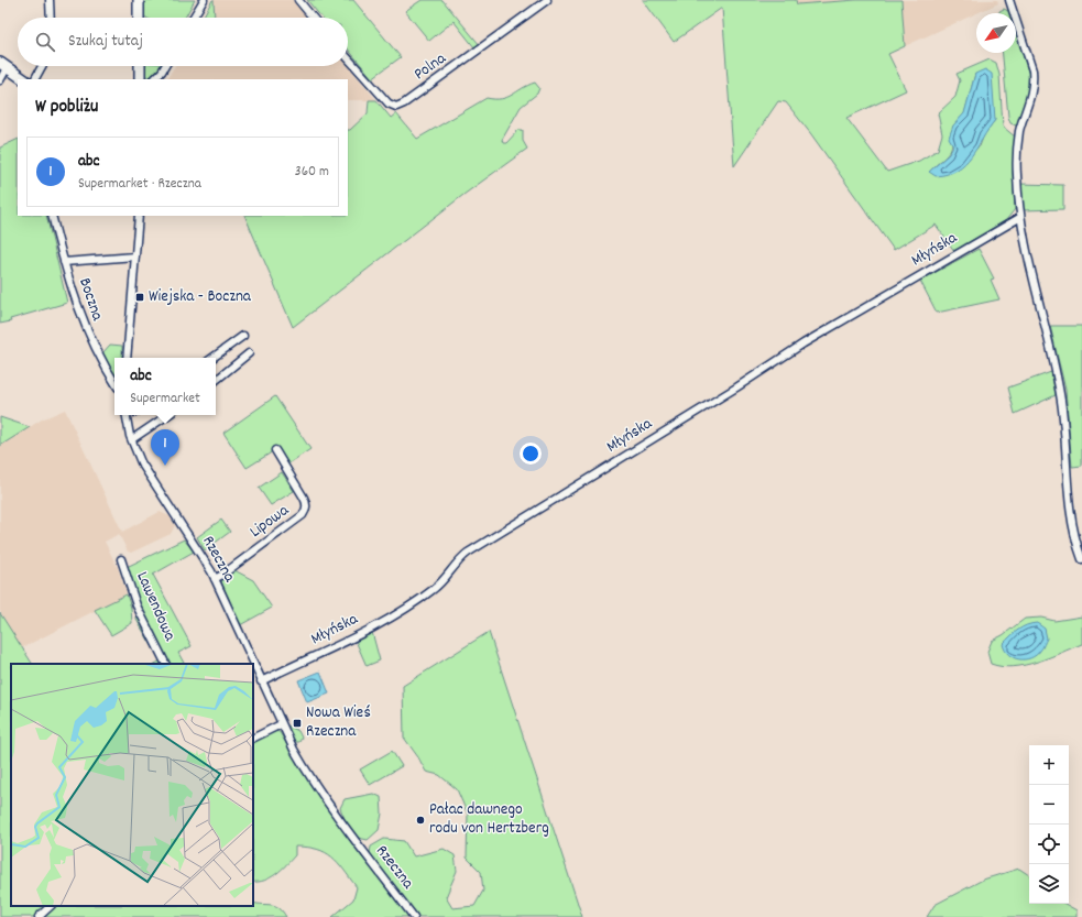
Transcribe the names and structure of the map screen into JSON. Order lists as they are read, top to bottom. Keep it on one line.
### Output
{"streets":{"street":["Polna","Młyńska","Boczna","Lipowa","Rzeczna","Lawendowa"]},"crossings":[["Młyńska","Rzeczna"],["Lipowa","Rzeczna"]],"places":{"transit":["Wiejska - Boczna","Nowa Wieś Rzeczna"],"other":["Pałac dawnego rodu von Hertzberg"]},"north":"bottom left","page":{"search":"Szukaj tutaj","heading":"W pobliżu","list":[{"mark":"1","name":"abc","note":"Supermarket · Rzeczna","value":"360 m"}],"popup":["abc","Supermarket"],"pins":"1","map_buttons":["+","−"]}}
